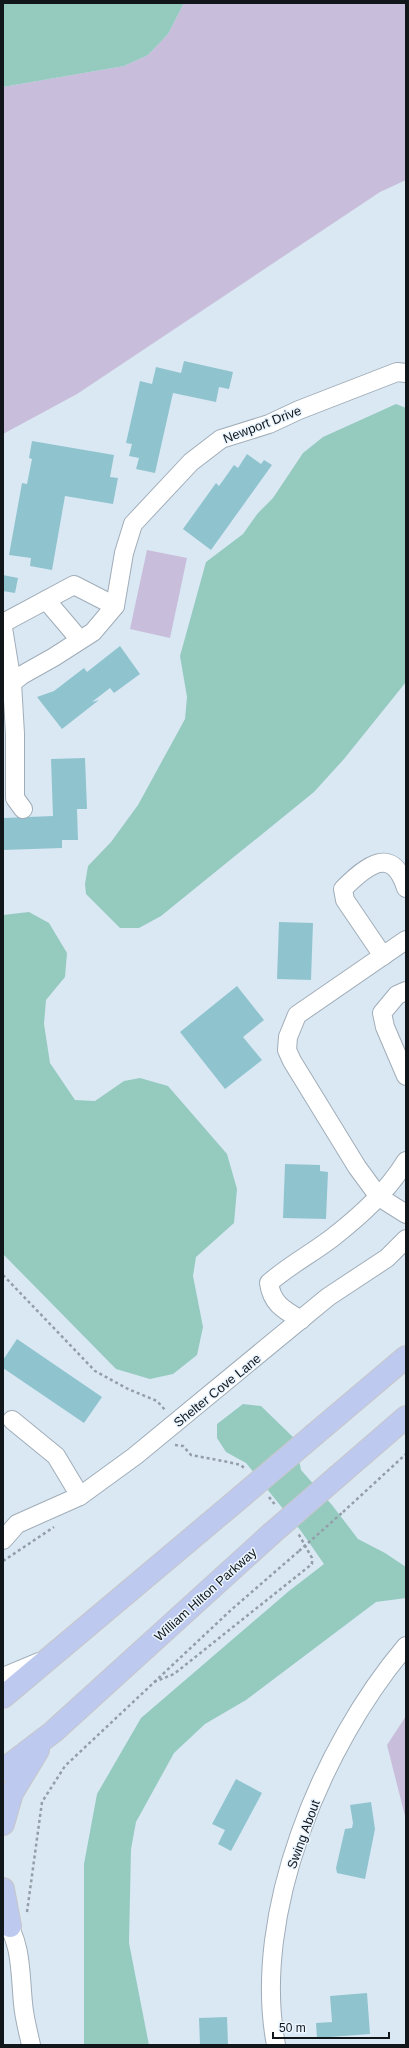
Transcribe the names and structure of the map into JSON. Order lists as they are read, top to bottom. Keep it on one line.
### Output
{"streets":{"highway":["William Hilton Parkway"],"street":["Newport Drive","Shelter Cove Lane","Swing About"]},"scale_bar":"50 m"}
